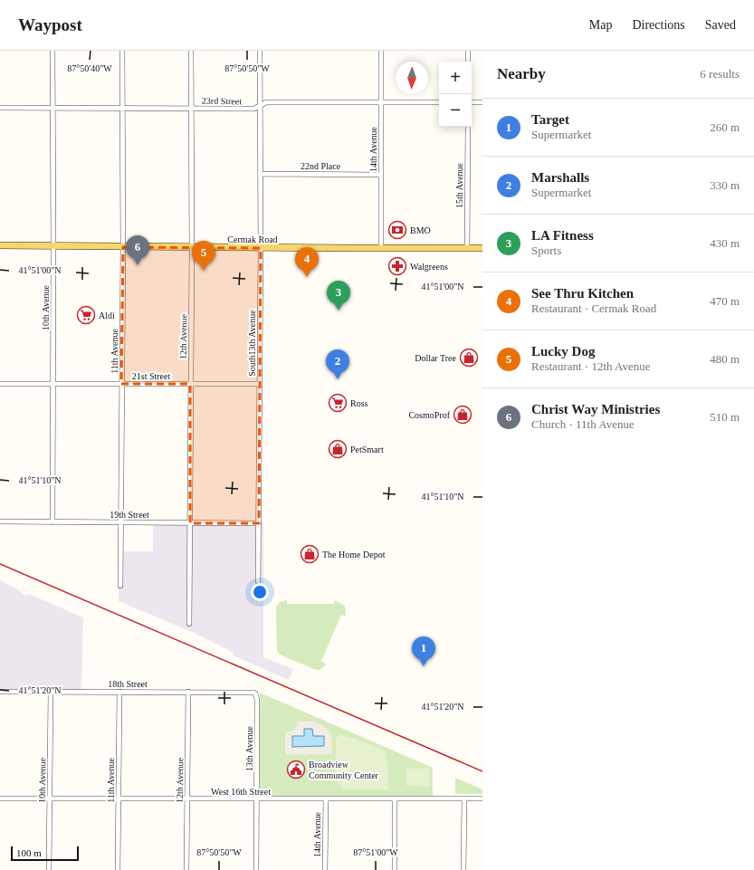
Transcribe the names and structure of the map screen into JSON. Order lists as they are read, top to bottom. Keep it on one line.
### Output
{"streets":{"main road":["Cermak Road"],"street":["23rd Street","14th Avenue","22nd Place","15th Avenue","10th Avenue","12th Avenue","South13th Avenue","11th Avenue","21st Street","19th Street","18th Street","13th Avenue","West 16th Street"]},"crossings":[["23rd Street","14th Avenue"],["23rd Street","10th Avenue"],["23rd Street","12th Avenue"],["23rd Street","South13th Avenue"],["23rd Street","11th Avenue"],["14th Avenue","22nd Place"],["14th Avenue","Cermak Road"],["14th Avenue","West 16th Street"],["22nd Place","South13th Avenue"],["15th Avenue","Cermak Road"],["Cermak Road","10th Avenue"],["Cermak Road","12th Avenue"],["Cermak Road","South13th Avenue"],["Cermak Road","11th Avenue"],["10th Avenue","21st Street"],["10th Avenue","19th Street"],["10th Avenue","18th Street"],["10th Avenue","West 16th Street"],["12th Avenue","21st Street"],["12th Avenue","19th Street"],["12th Avenue","18th Street"],["12th Avenue","West 16th Street"],["South13th Avenue","21st Street"],["South13th Avenue","19th Street"],["11th Avenue","21st Street"],["11th Avenue","19th Street"],["11th Avenue","18th Street"],["11th Avenue","West 16th Street"],["18th Street","13th Avenue"],["13th Avenue","West 16th Street"]],"places":{"bank":["BMO"],"pharmacy":["Walgreens"],"supermarket":["Aldi","Ross"],"shop":["Dollar Tree","CosmoProf","PetSmart","The Home Depot"],"public building":["Broadview Community Center"]},"scale_bar":"100 m","north":"bottom","page":{"header":"Waypost","nav":["Map","Directions","Saved"],"heading":["Nearby","6 results"],"map_buttons":["+","−"],"list":[{"mark":"1","name":"Target","note":"Supermarket","value":"260 m"},{"mark":"2","name":"Marshalls","note":"Supermarket","value":"330 m"},{"mark":"3","name":"LA Fitness","note":"Sports","value":"430 m"},{"mark":"4","name":"See Thru Kitchen","note":"Restaurant · Cermak Road","value":"470 m"},{"mark":"5","name":"Lucky Dog","note":"Restaurant · 12th Avenue","value":"480 m"},{"mark":"6","name":"Christ Way Ministries","note":"Church · 11th Avenue","value":"510 m"}],"pins":["6","5","4","3","2","1"],"scale":"100 m"},"coordinates":["87°50'40\"W","87°50'50\"W","41°51'00\"N","41°51'10\"N","41°51'20\"N","87°51'00\"W"]}
